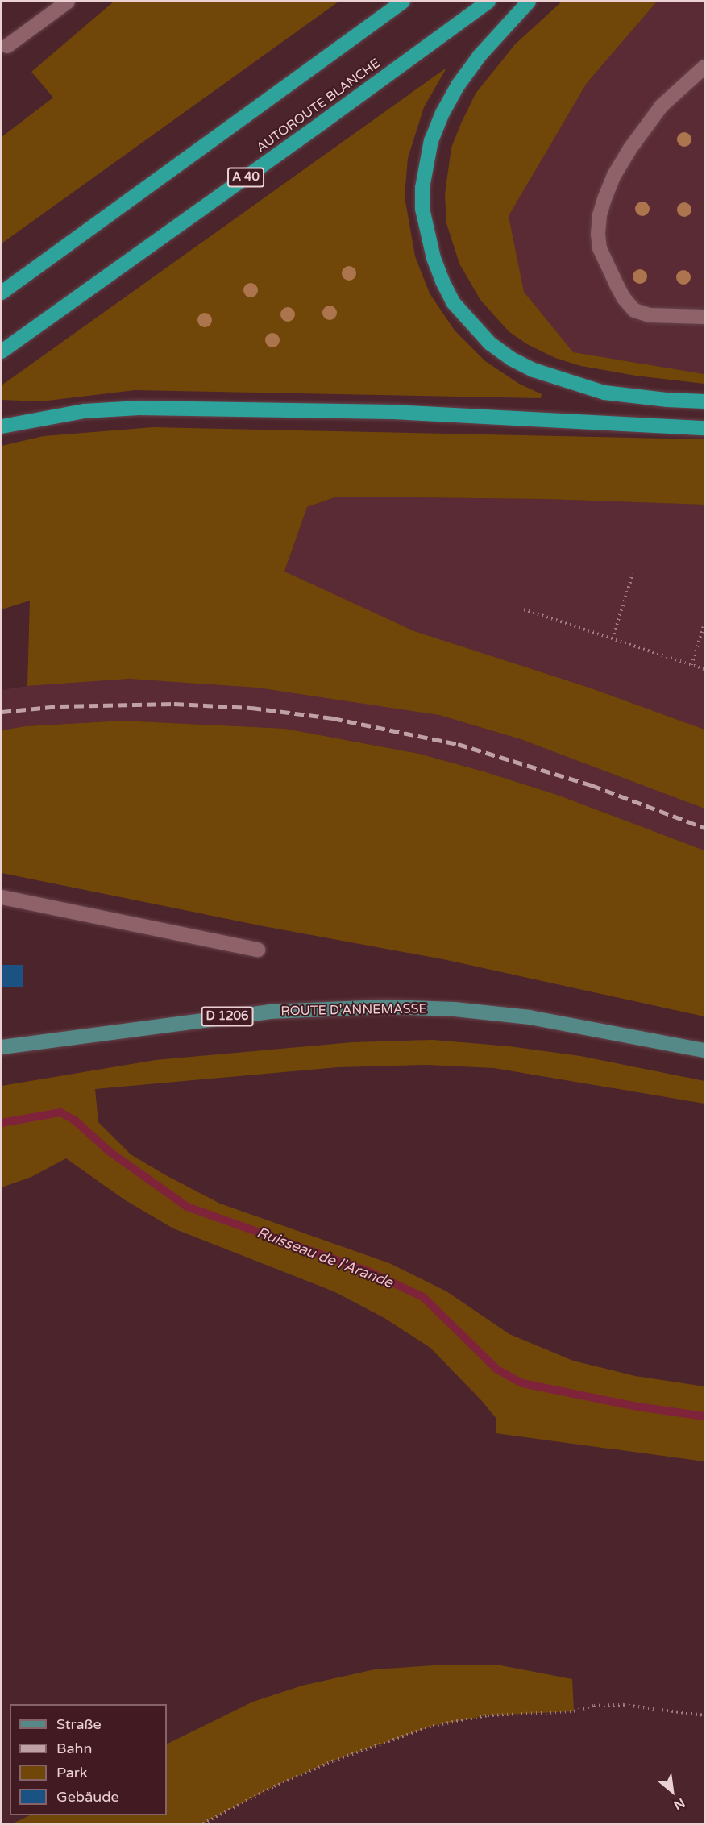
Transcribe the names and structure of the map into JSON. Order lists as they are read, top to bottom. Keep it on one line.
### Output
{"streets":{"highway":["AUTOROUTE BLANCHE","A 40"],"main road":["ROUTE D'ANNEMASSE","D 1206"]},"water":["Ruisseau de l'Arande"],"legend":["Straße","Bahn","Park","Gebäude"],"north":"bottom right"}
